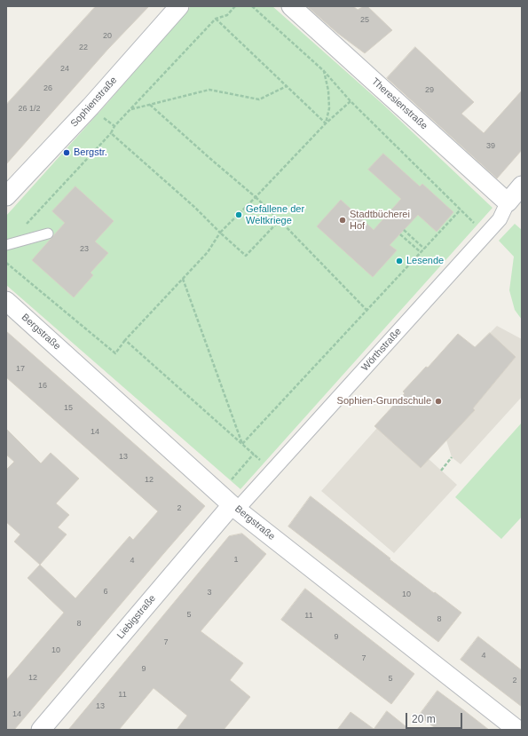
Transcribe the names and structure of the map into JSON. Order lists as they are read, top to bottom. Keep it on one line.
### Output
{"streets":{"street":["Sophienstraße","Theresienstraße","Bergstraße","Wörthstraße","Liebigstraße"]},"crossings":[["Theresienstraße","Wörthstraße"],["Bergstraße","Wörthstraße"],["Bergstraße","Liebigstraße"],["Wörthstraße","Liebigstraße"]],"places":["Bergstr.","Gefallene der Weltkriege","Stadtbücherei Hof","Lesende","Sophien-Grundschule"],"house_numbers":["25","20","22","24","26","29","26 1/2","39","23","17","16","15","14","13","12","2","1","4","6","3","10","5","11","8","8","9","7","10","4","7","9","12","5","2","11","13","14"],"scale_bar":"20 m"}
